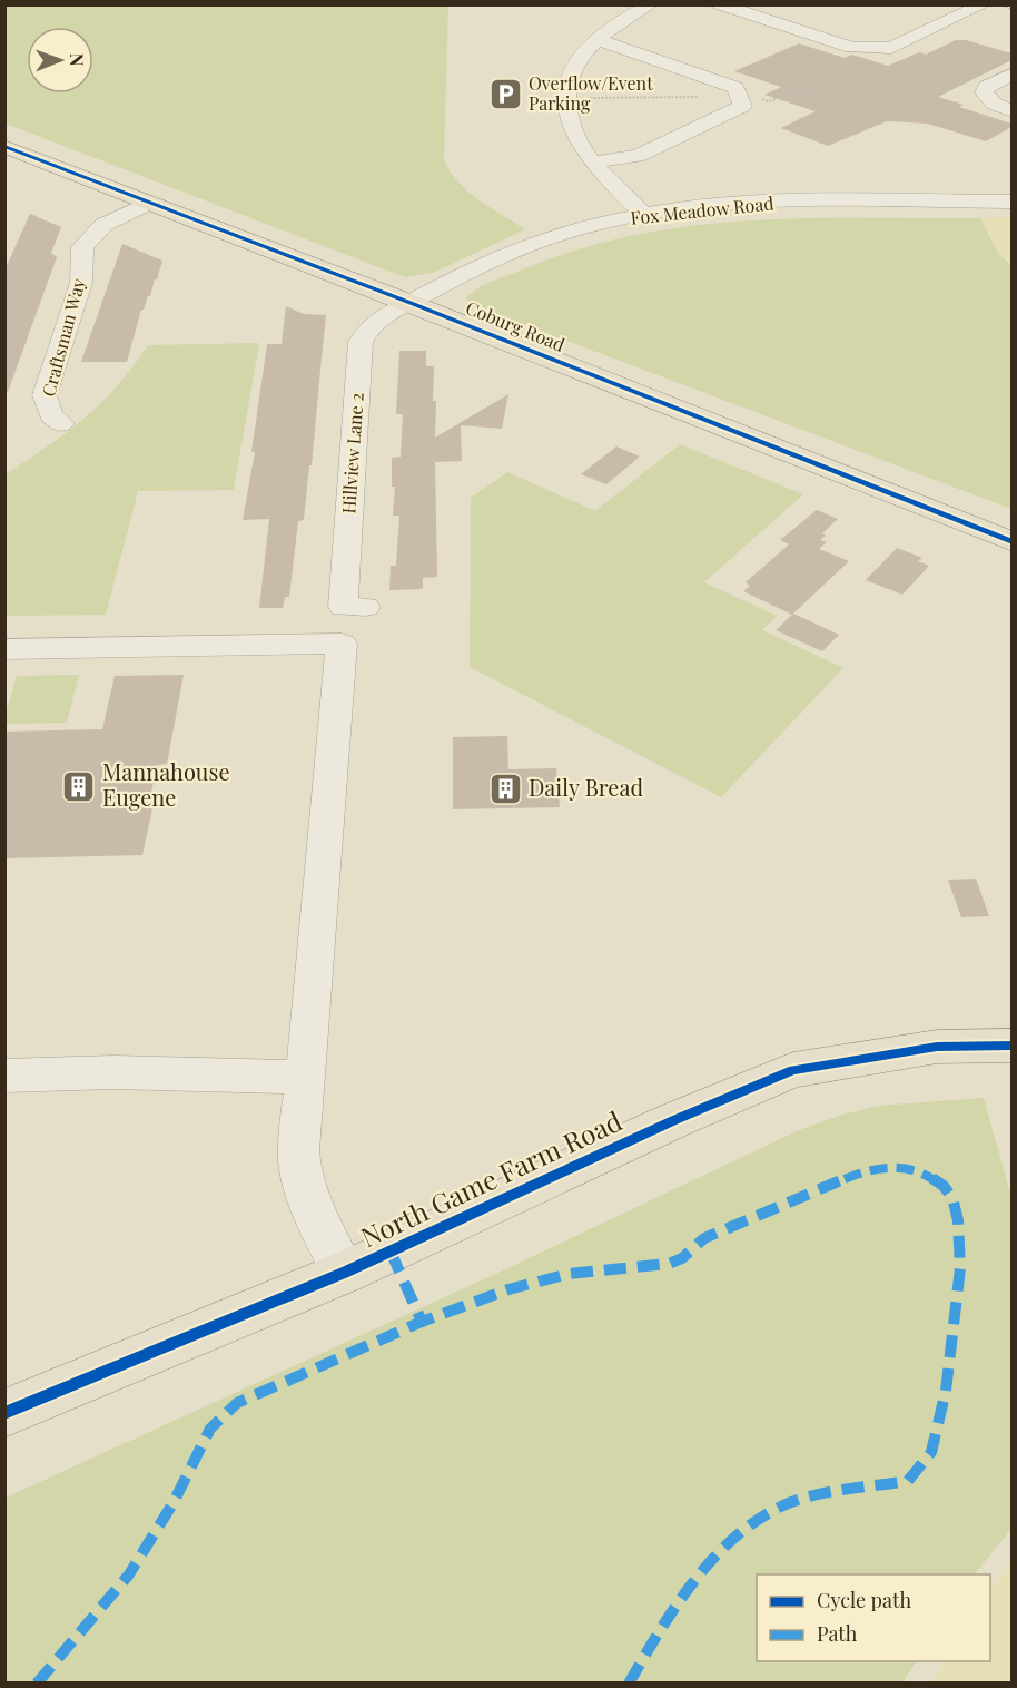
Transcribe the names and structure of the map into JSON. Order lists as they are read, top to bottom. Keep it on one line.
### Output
{"streets":{"main road":["Coburg Road","North Game Farm Road"],"street":["Fox Meadow Road","Craftsman Way","Hillview Lane 2"]},"crossings":[["Fox Meadow Road","Coburg Road"],["Fox Meadow Road","Hillview Lane 2"],["Coburg Road","Craftsman Way"],["Coburg Road","Hillview Lane 2"]],"places":{"parking":["Overflow/Event Parking"],"building":["Mannahouse Eugene","Daily Bread"]},"legend":["Cycle path","Path"],"north":"right"}
